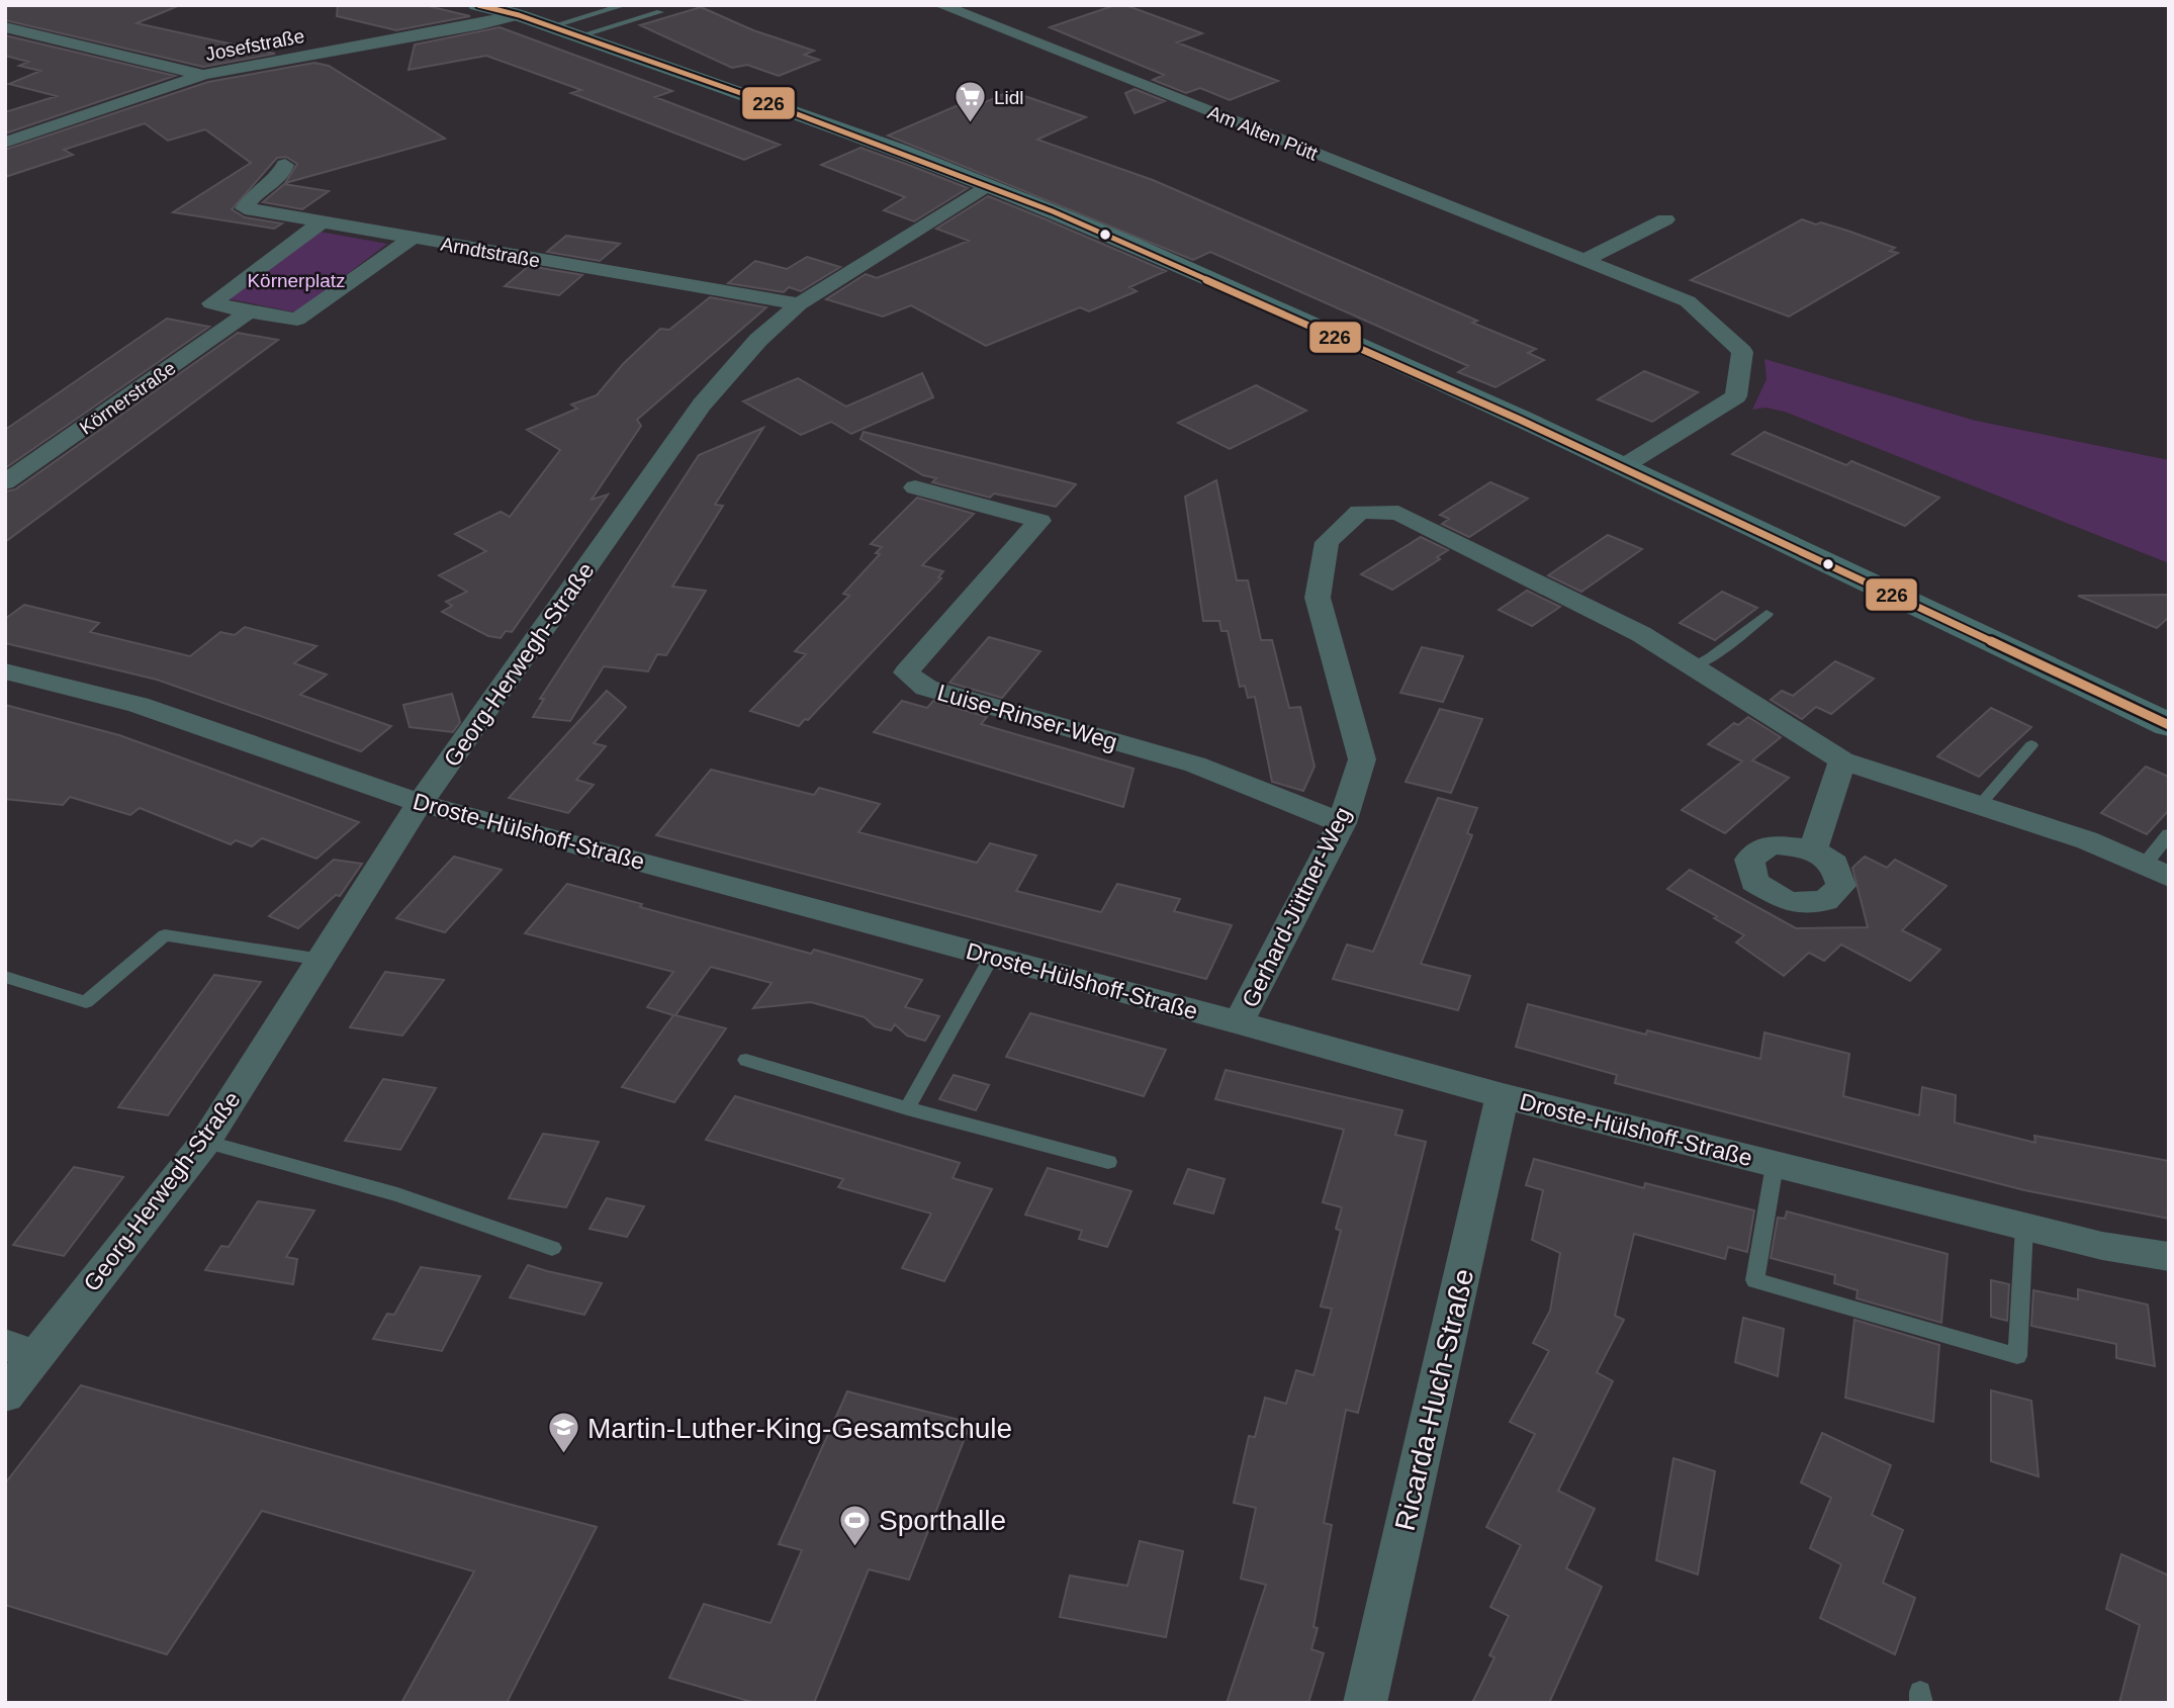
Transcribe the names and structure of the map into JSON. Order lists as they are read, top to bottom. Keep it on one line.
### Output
{"streets":{"street":["Josefstraße","Am Alten Pütt","Arndtstraße","Körnerstraße","Georg-Herwegh-Straße","Luise-Rinser-Weg","Droste-Hülshoff-Straße","Gerhard-Jüttner-Weg","Ricarda-Huch-Straße"]},"crossings":[["Arndtstraße","Georg-Herwegh-Straße"],["Georg-Herwegh-Straße","Droste-Hülshoff-Straße"],["Luise-Rinser-Weg","Gerhard-Jüttner-Weg"],["Droste-Hülshoff-Straße","Gerhard-Jüttner-Weg"],["Droste-Hülshoff-Straße","Ricarda-Huch-Straße"]],"parks":["Körnerplatz"],"places":{"supermarket":["Lidl"],"school or university":["Martin-Luther-King-Gesamtschule"],"sports":["Sporthalle"]},"lines":["transit line 226"]}
